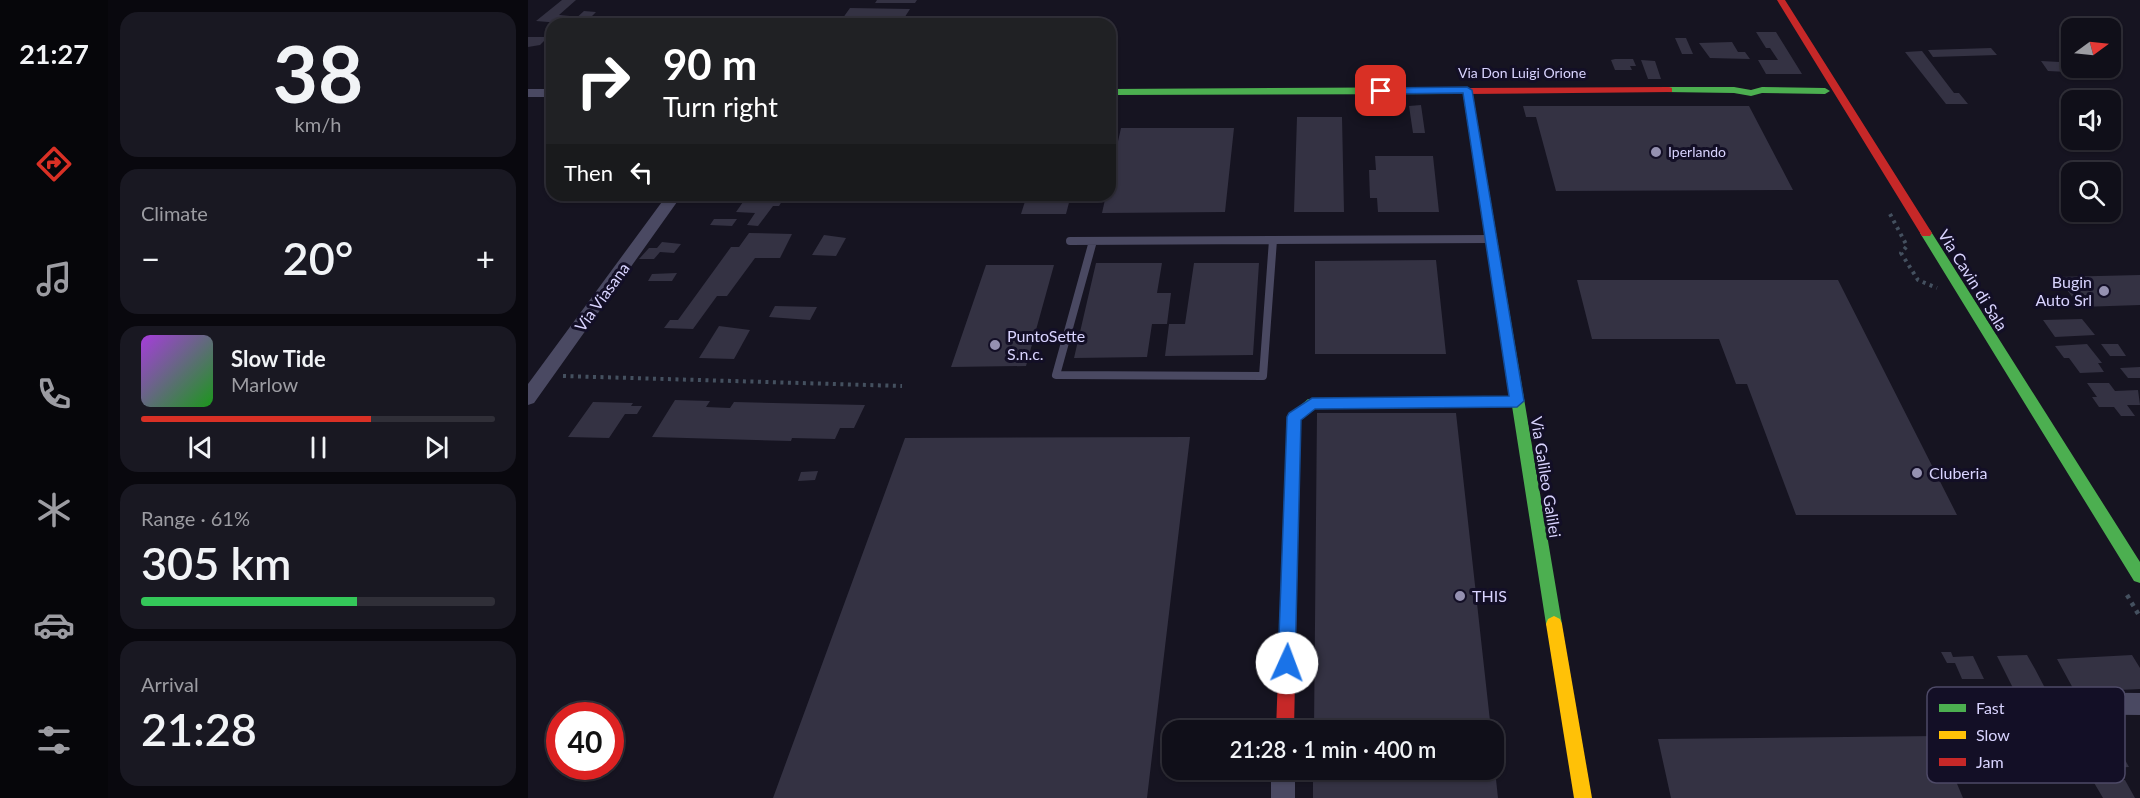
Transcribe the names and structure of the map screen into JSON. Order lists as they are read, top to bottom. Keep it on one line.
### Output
{"streets":{"street":["Via Don Luigi Orione","Via Cavin di Sala","Via Viasana","Via Galileo Galilei"]},"crossings":[["Via Don Luigi Orione","Via Galileo Galilei"]],"places":["Iperlando","Bugin Auto Srl","PuntoSette S.n.c.","Cluberia","THIS"],"legend":["Fast","Slow","Jam"],"north":"right","page":{"tabs":"21:27","tile":[["38","km/h"],"Climate",["Range · 61%","305 km"],["Arrival","21:28"]],"turn":["90 m","Turn right"],"then":"Then","heat":["−","20°","+"],"song":["Slow Tide","Marlow"],"limit":"40","trip":"21:28 · 1 min · 400 m"}}
